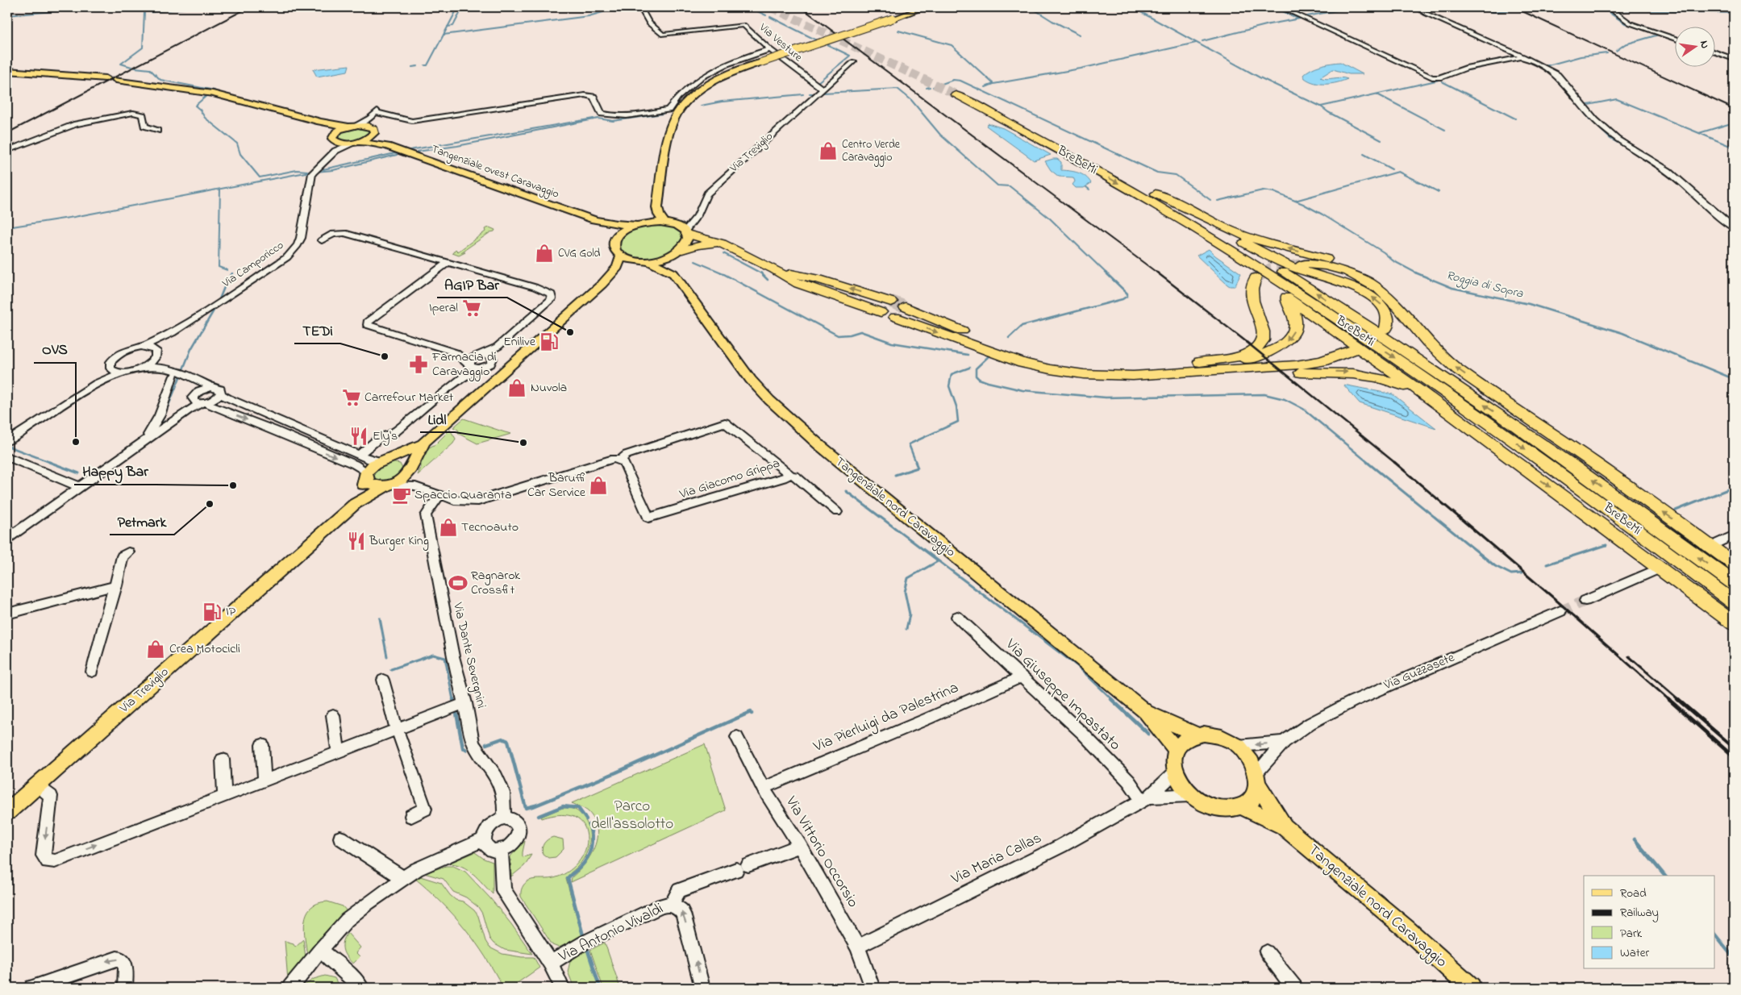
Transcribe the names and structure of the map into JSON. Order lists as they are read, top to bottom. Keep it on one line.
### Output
{"streets":{"highway":["BreBeMi"],"main road":["Via Treviglio","Tangenziale ovest Caravaggio","Tangenziale nord Caravaggio"],"street":["Via Vesture","Via Camporicco","Via Giacomo Grippa","Via Dante Severgnini","Via Guzzasete","Via Giuseppe Impastato","Via Pierluigi da Palestrina","Via Vittorio Occorsio","Via Maria Callas","Via Antonio Vivaldi"]},"crossings":[["Via Vesture","Via Treviglio"],["Tangenziale ovest Caravaggio","Via Camporicco"],["Via Giacomo Grippa","Via Dante Severgnini"],["Tangenziale nord Caravaggio","Via Guzzasete"],["Tangenziale nord Caravaggio","Via Maria Callas"],["Via Guzzasete","Via Maria Callas"],["Via Giuseppe Impastato","Via Pierluigi da Palestrina"],["Via Giuseppe Impastato","Via Maria Callas"],["Via Pierluigi da Palestrina","Via Vittorio Occorsio"],["Via Vittorio Occorsio","Via Maria Callas"],["Via Vittorio Occorsio","Via Antonio Vivaldi"]],"water":["Roggia di Sopra"],"parks":["Parco dell'assolotto"],"places":{"shop":["Centro Verde Caravaggio","CVG Gold","Nuvola","Baruffi Car Service","Tecnoauto","Crea Motocicli"],"supermarket":["Iperal","Carrefour Market"],"other":["AGIP Bar","TEDi","OVS","Lidl","Happy Bar","Petmark"],"fuel station":["Enilive","IP"],"pharmacy":["Farmacia di Caravaggio"],"restaurant":["Ely's","Burger King"],"cafe":["Spaccio Quaranta"],"sports":["Ragnarok Crossfit"]},"legend":["Road","Railway","Park","Water"],"north":"right"}
